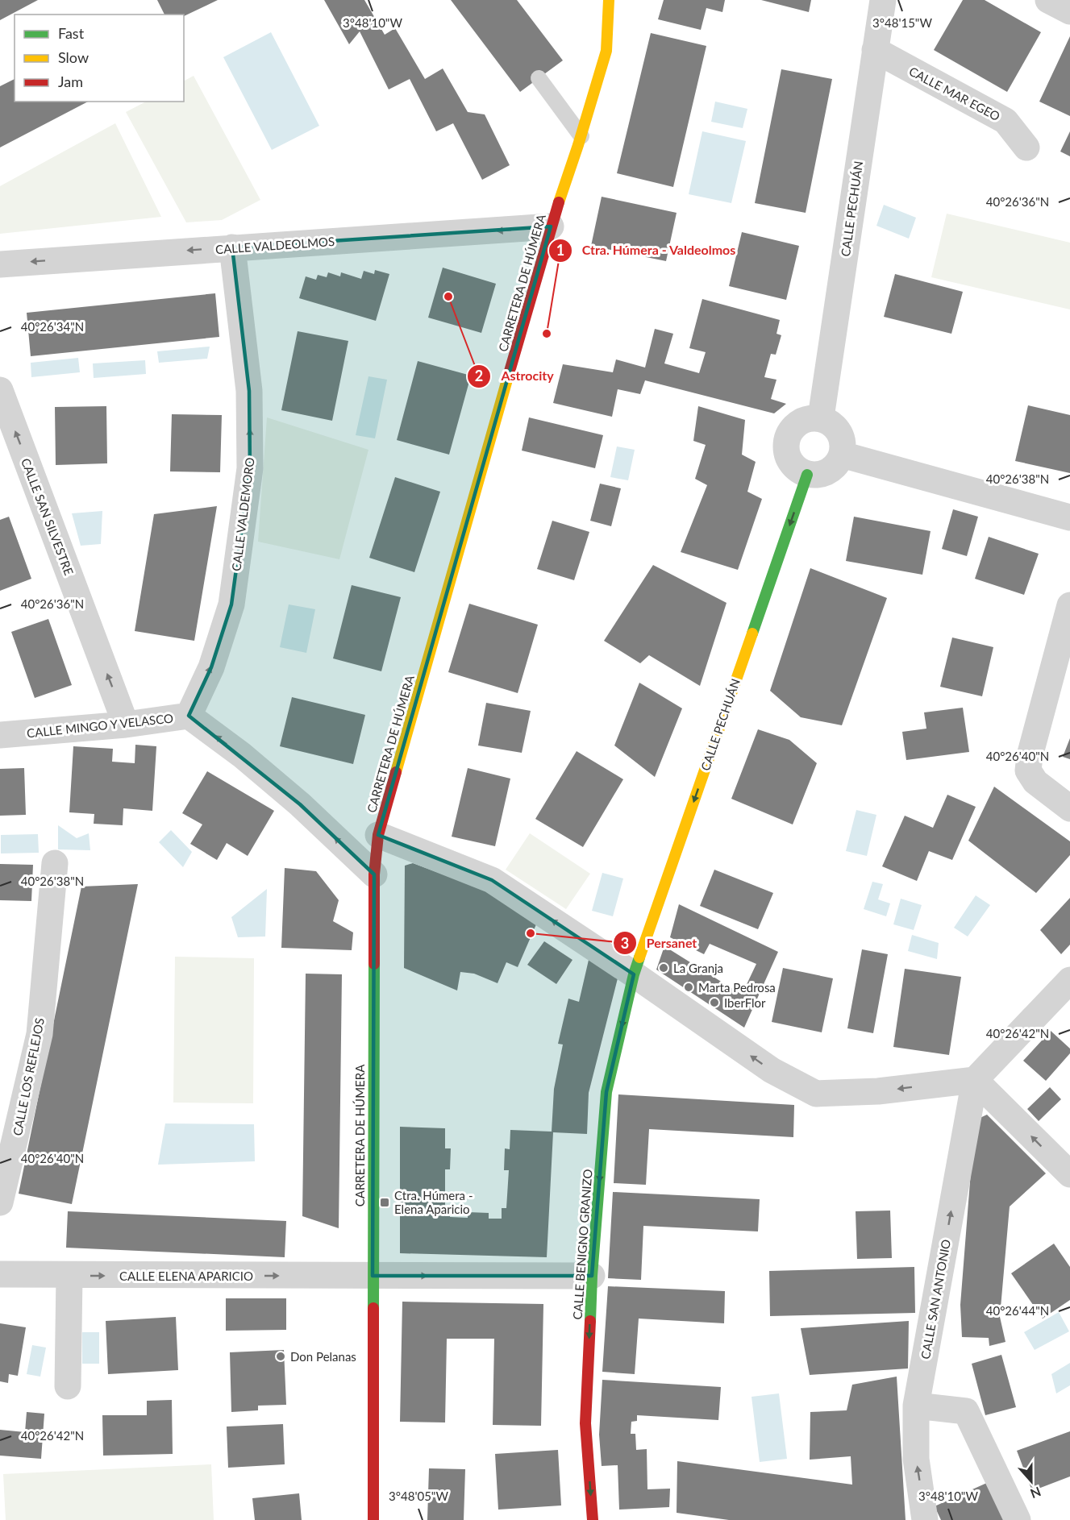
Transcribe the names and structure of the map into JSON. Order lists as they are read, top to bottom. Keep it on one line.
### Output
{"streets":{"street":["CALLE MAR EGEO","CALLE PECHUÁN","CALLE VALDEOLMOS","CARRETERA DE HÚMERA","CALLE VALDEMORO","CALLE SAN SILVESTRE","CALLE MINGO Y VELASCO","CALLE LOS REFLEJOS","CALLE BENIGNO GRANIZO","CALLE ELENA APARICIO","CALLE SAN ANTONIO"]},"crossings":[["CALLE MAR EGEO","CALLE PECHUÁN"],["CALLE PECHUÁN","CALLE BENIGNO GRANIZO"],["CALLE VALDEOLMOS","CARRETERA DE HÚMERA"],["CALLE VALDEOLMOS","CALLE VALDEMORO"],["CARRETERA DE HÚMERA","CALLE MINGO Y VELASCO"],["CARRETERA DE HÚMERA","CALLE ELENA APARICIO"],["CALLE VALDEMORO","CALLE MINGO Y VELASCO"],["CALLE SAN SILVESTRE","CALLE MINGO Y VELASCO"],["CALLE BENIGNO GRANIZO","CALLE ELENA APARICIO"]],"one_way":["CALLE PECHUÁN","CALLE VALDEOLMOS","CALLE VALDEMORO","CALLE SAN SILVESTRE","CALLE MINGO Y VELASCO","CALLE BENIGNO GRANIZO","CALLE ELENA APARICIO","CALLE SAN ANTONIO"],"places":{"other":["Astrocity","Ctra. Húmera - Valdeolmos","Persanet","La Granja","Marta Pedrosa","IberFlor","Don Pelanas"],"transit":["Ctra. Húmera - Elena Aparicio"]},"legend":["Fast","Slow","Jam"],"north":"bottom","coordinates":["3°48'10\"W","3°48'15\"W","40°26'36\"N","40°26'34\"N","40°26'38\"N","40°26'40\"N","40°26'42\"N","40°26'44\"N","3°48'05\"W"]}
